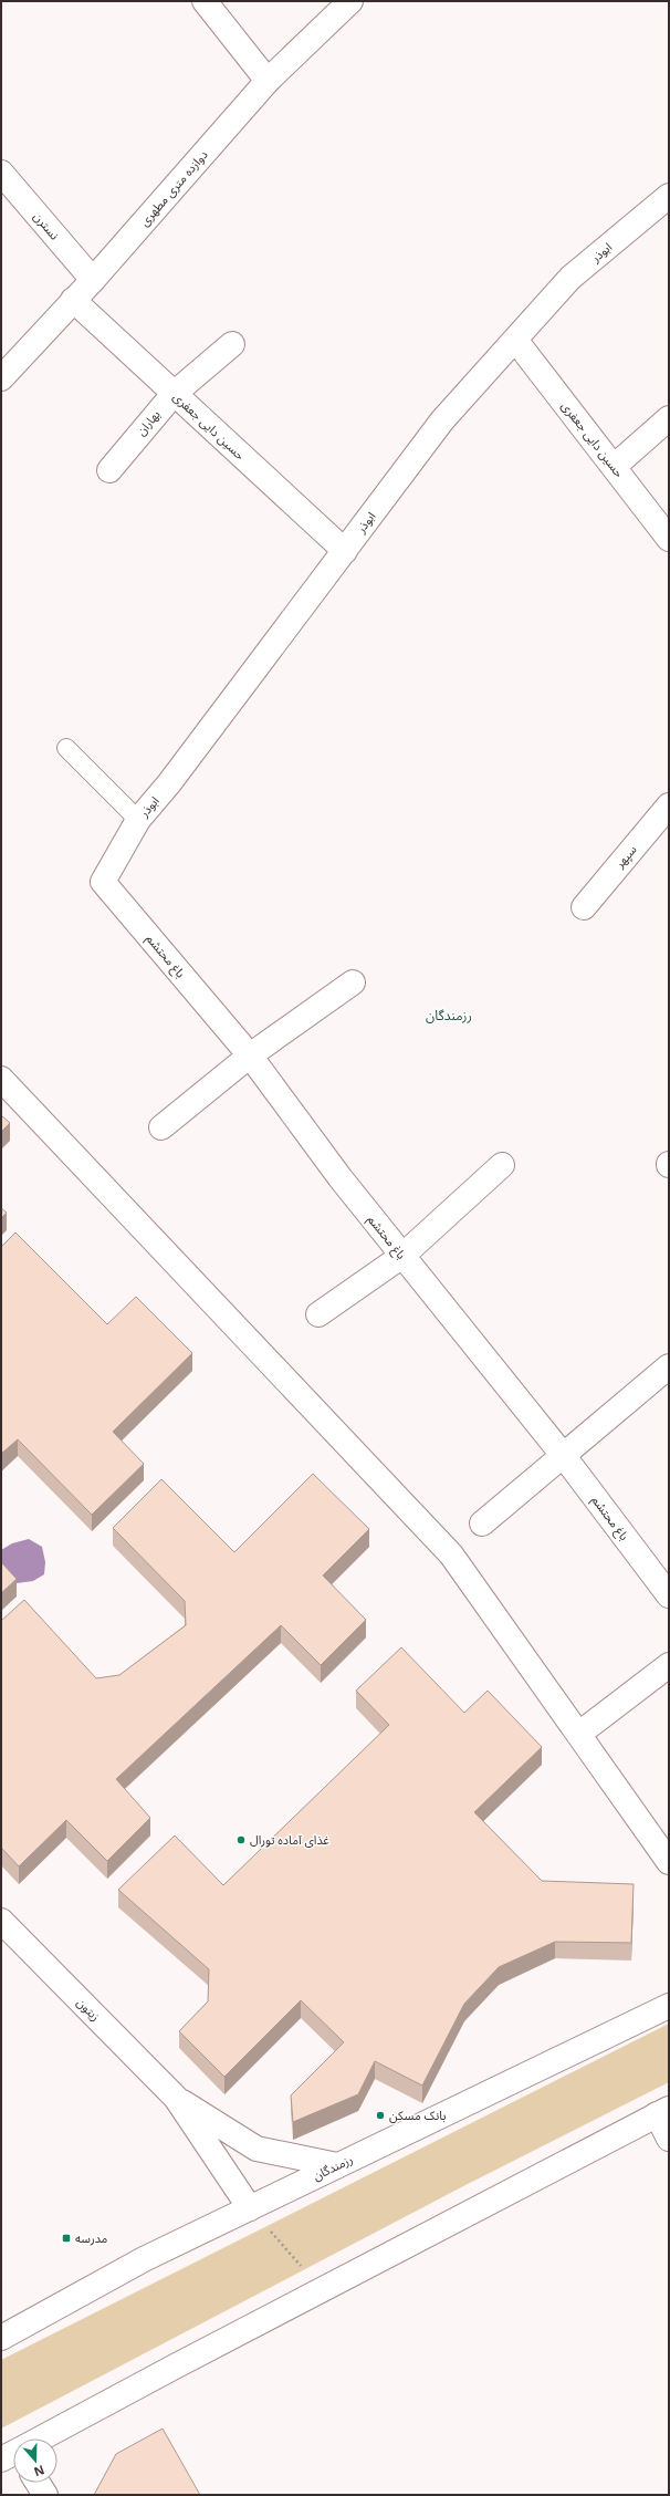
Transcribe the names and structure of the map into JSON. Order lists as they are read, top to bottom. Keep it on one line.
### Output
{"streets":{"street":["دوازده متری مطهری","نسترن","ابوذر","بهاران","حسین دایی جعفری","سپهر","باغ محتشم","زیتون","رزمندگان"]},"crossings":[["دوازده متری مطهری","نسترن"],["دوازده متری مطهری","حسین دایی جعفری"],["ابوذر","حسین دایی جعفری"],["ابوذر","باغ محتشم"],["بهاران","حسین دایی جعفری"]],"districts":["رزمندگان"],"places":{"other":["غذای آماده تورال","بانک مسکن"],"transit":["مدرسه"]},"north":"bottom"}
